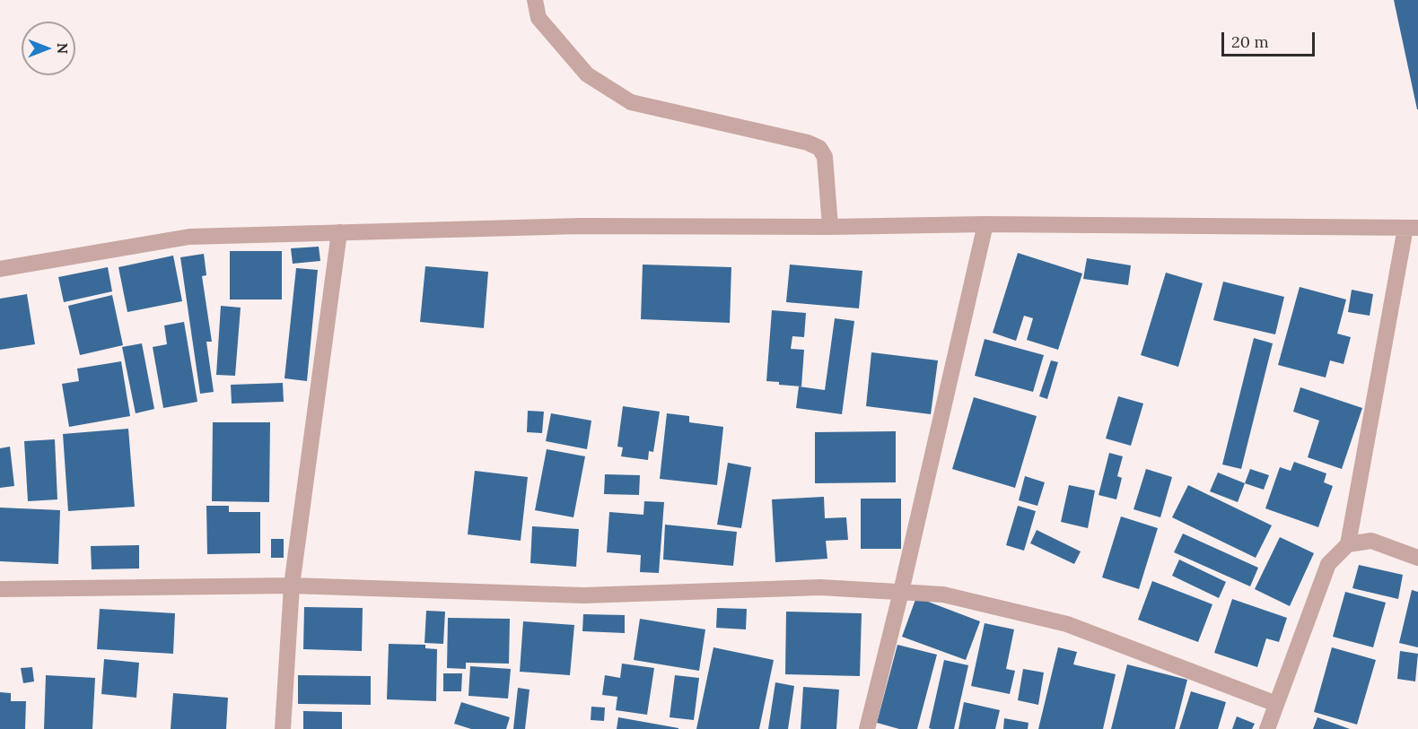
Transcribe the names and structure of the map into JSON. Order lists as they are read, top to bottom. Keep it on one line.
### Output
{"scale_bar":"20 m","north":"right"}
